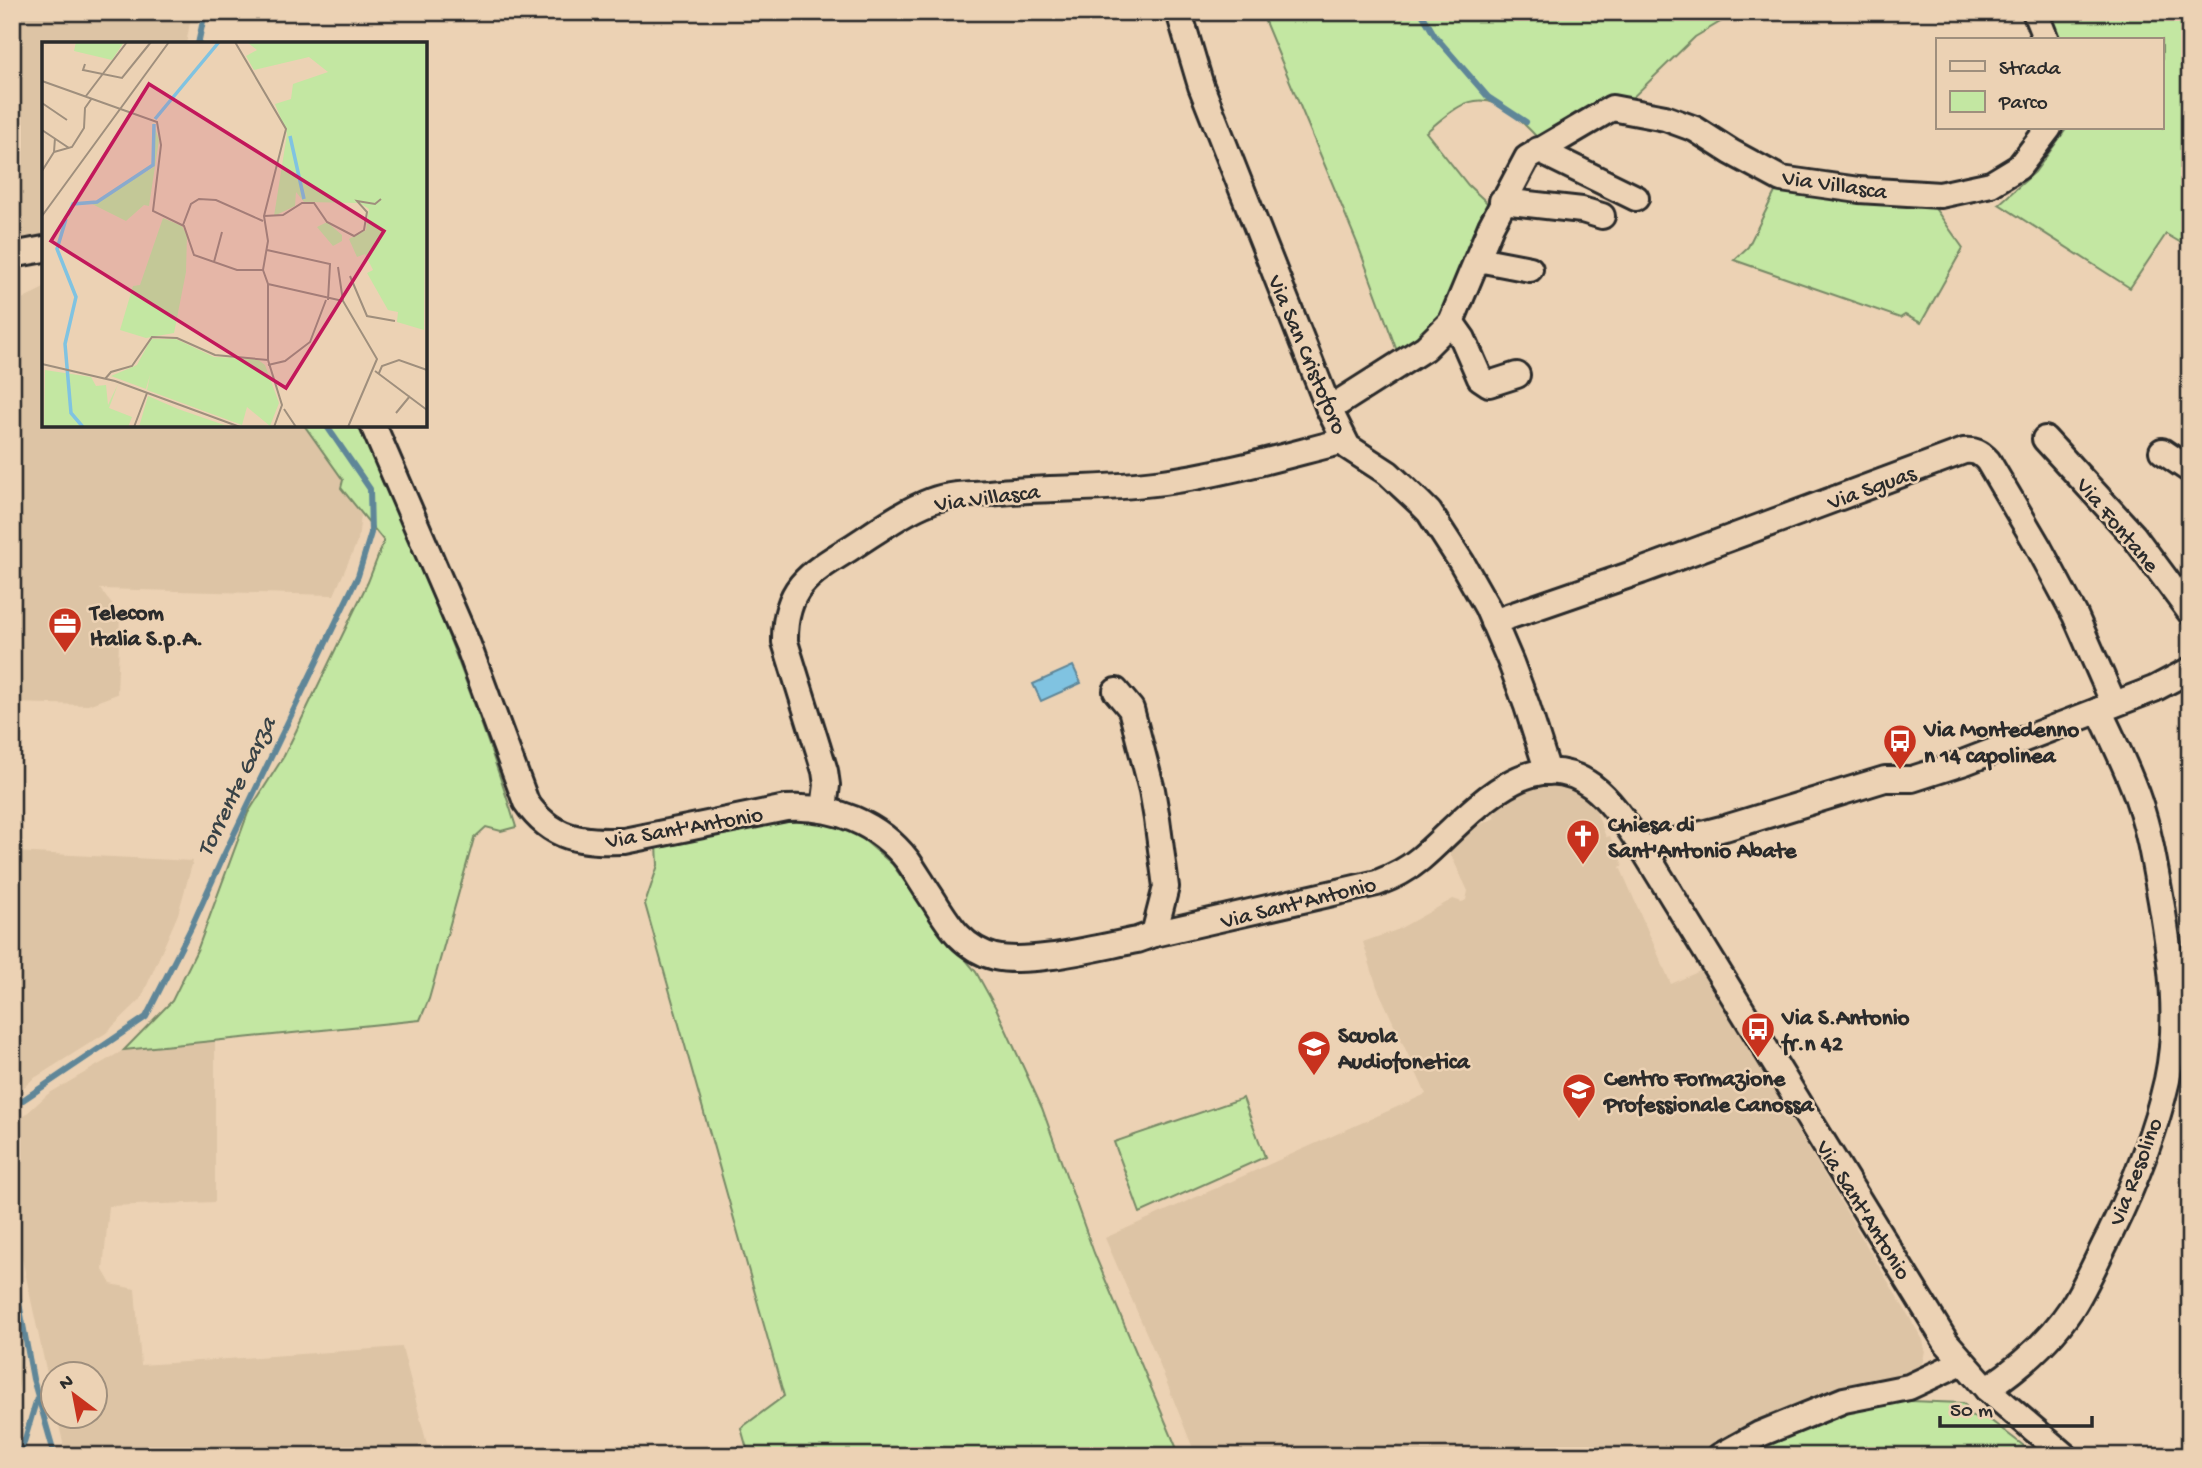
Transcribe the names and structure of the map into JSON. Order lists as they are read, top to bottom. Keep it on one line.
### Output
{"streets":{"street":["Via Villasca","Via San Cristoforo","Via Sguas","Via Fontane","Via Sant'Antonio","Via Resolino"]},"crossings":[["Via Villasca","Via San Cristoforo"],["Via Villasca","Via Sant'Antonio"],["Via San Cristoforo","Via Sguas"],["Via San Cristoforo","Via Sant'Antonio"],["Via Sguas","Via Resolino"],["Via Sant'Antonio","Via Resolino"]],"water":["Torrente Garza"],"places":{"office":["Telecom Italia S.p.A."],"bus stop":["Via Montedenno n 14 capolinea","Via S.Antonio fr.n 42"],"church":["Chiesa di Sant'Antonio Abate"],"school or university":["Scuola Audiofonetica","Centro Formazione Professionale Canossa"]},"legend":["Strada","Parco"],"scale_bar":"50 m","north":"top left"}
